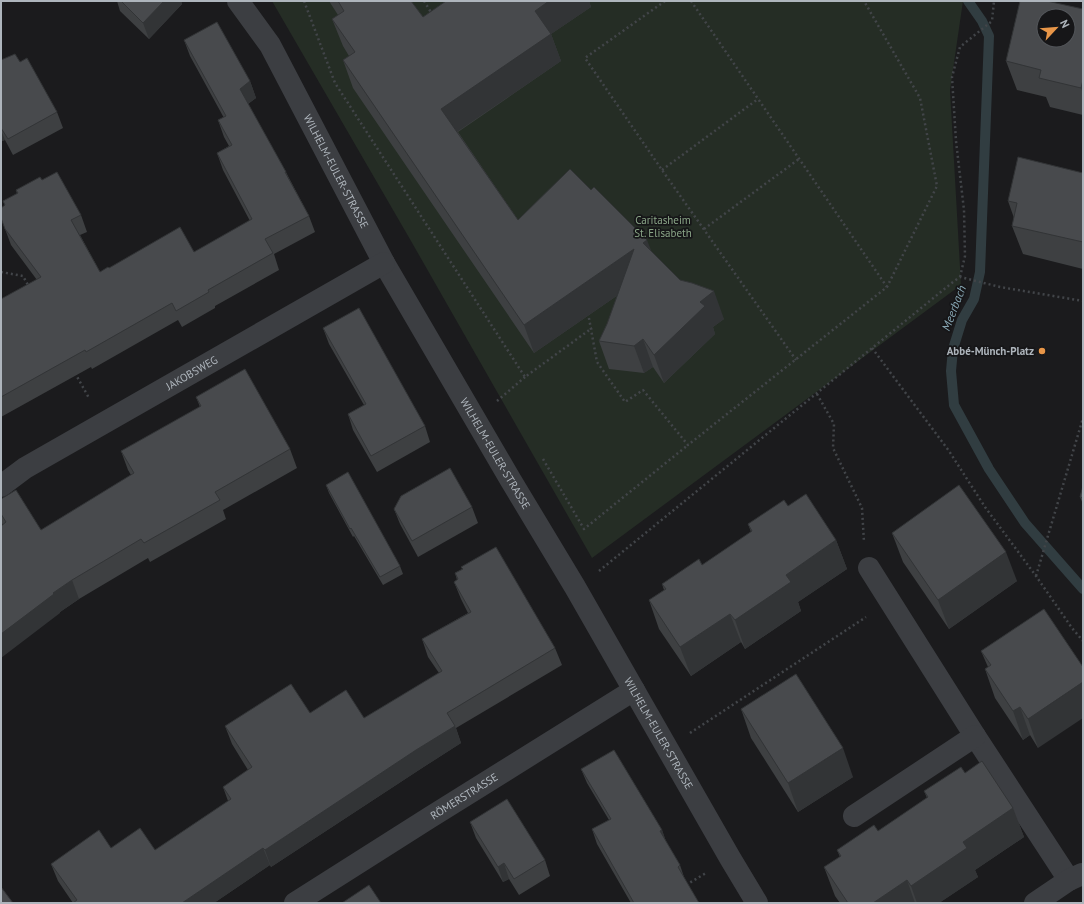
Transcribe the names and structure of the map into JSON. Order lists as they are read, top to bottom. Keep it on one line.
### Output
{"streets":{"street":["WILHELM-EULER-STRASSE","JAKOBSWEG","RÖMERSTRASSE"]},"crossings":[["WILHELM-EULER-STRASSE","JAKOBSWEG"],["WILHELM-EULER-STRASSE","RÖMERSTRASSE"]],"water":["Meerbach"],"parks":["Caritasheim St. Elisabeth"],"places":["Abbé-Münch-Platz"],"north":"top right"}
